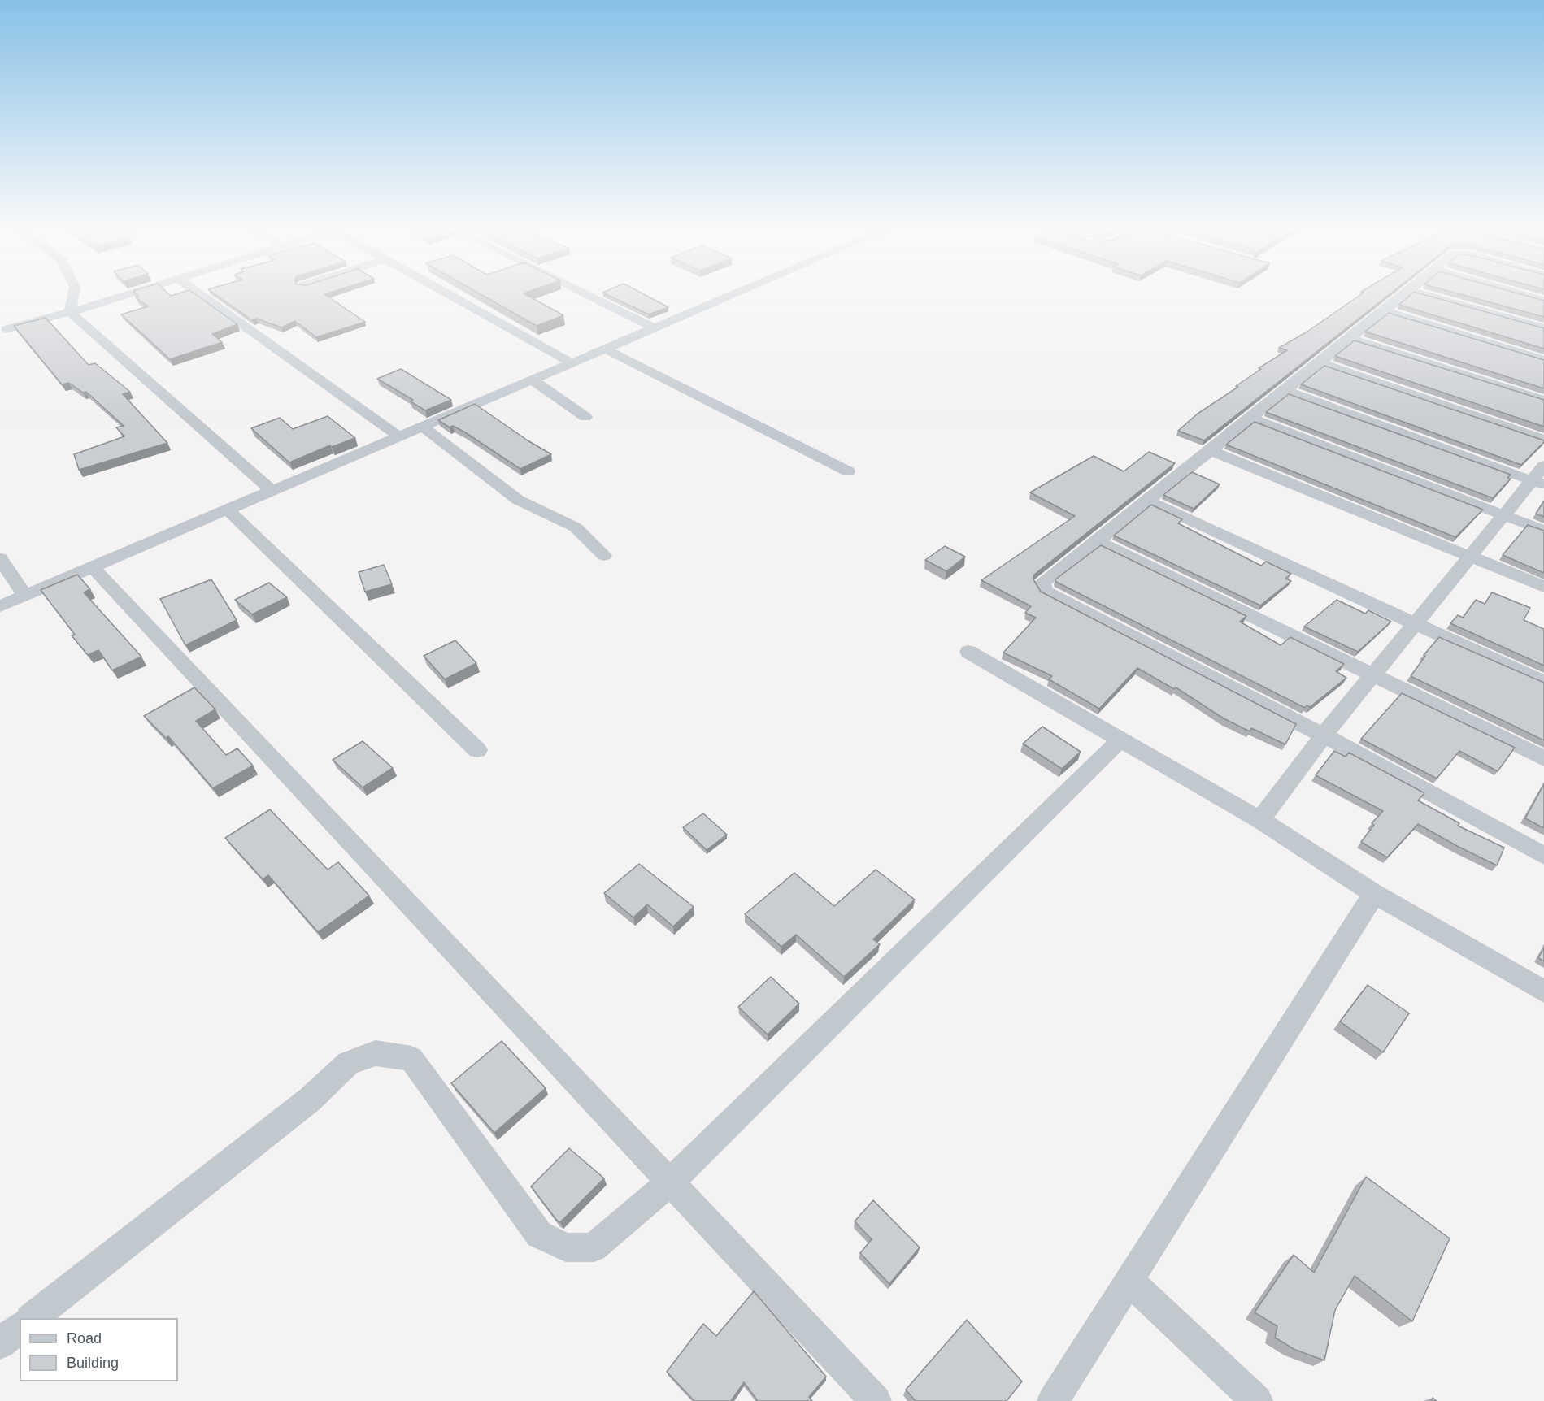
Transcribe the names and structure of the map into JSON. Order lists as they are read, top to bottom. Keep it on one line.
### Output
{"legend":["Road","Building"]}
